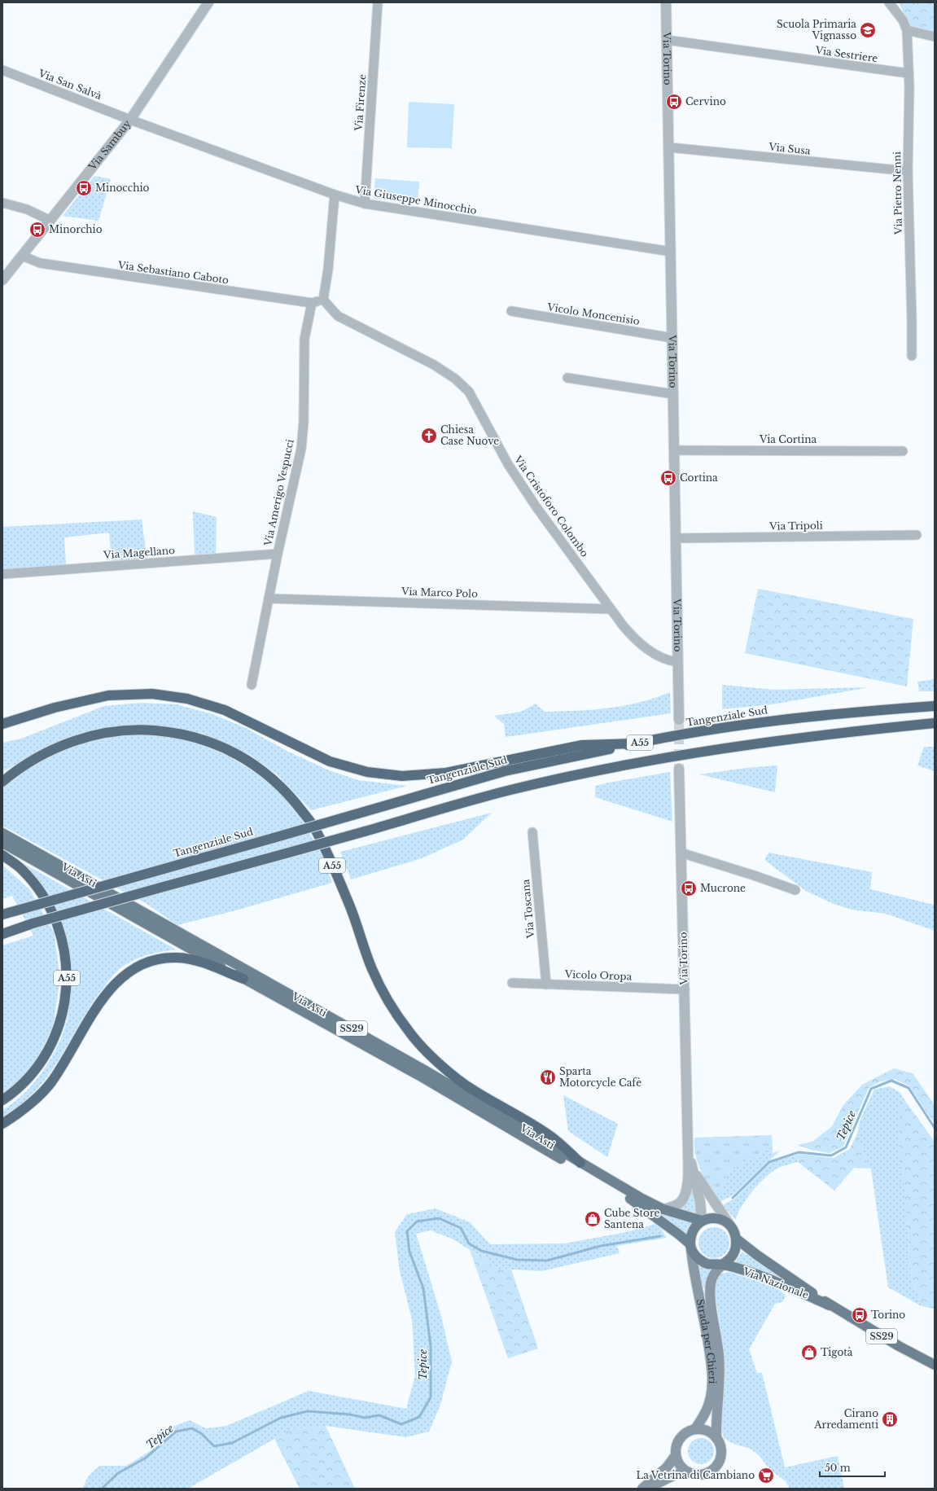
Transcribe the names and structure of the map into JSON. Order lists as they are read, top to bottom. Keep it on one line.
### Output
{"streets":{"highway":["Tangenziale Sud","A55"],"main road":["Via Asti","SS29","Via Nazionale","Strada per Chieri"],"street":["Via Sestriere","Via Torino","Via San Salvà","Via Firenze","Via Sambuy","Via Susa","Via Pietro Nenni","Via Giuseppe Minocchio","Via Sebastiano Caboto","Vicolo Moncenisio","Via Cortina","Via Amerigo Vespucci","Via Cristoforo Colombo","Via Tripoli","Via Magellano","Via Marco Polo","Via Toscana","Vicolo Oropa"]},"crossings":[["Via Sestriere","Via Torino"],["Via Sestriere","Via Pietro Nenni"],["Via Torino","Via Susa"],["Via Torino","Via Giuseppe Minocchio"],["Via Torino","Vicolo Moncenisio"],["Via Torino","Via Cortina"],["Via Torino","Via Cristoforo Colombo"],["Via Torino","Via Tripoli"],["Via Torino","Via Asti"],["Via Torino","Vicolo Oropa"],["Via Torino","Via Nazionale"],["Via Torino","Strada per Chieri"],["Via San Salvà","Via Sambuy"],["Via San Salvà","Via Giuseppe Minocchio"],["Via Firenze","Via Giuseppe Minocchio"],["Via Sambuy","Via Giuseppe Minocchio"],["Via Sambuy","Via Sebastiano Caboto"],["Via Susa","Via Pietro Nenni"],["Via Sebastiano Caboto","Via Amerigo Vespucci"],["Via Sebastiano Caboto","Via Cristoforo Colombo"],["Via Amerigo Vespucci","Via Magellano"],["Via Amerigo Vespucci","Via Marco Polo"],["Via Cristoforo Colombo","Via Marco Polo"],["A55","Via Asti"],["Via Asti","Via Nazionale"],["Via Asti","Strada per Chieri"],["Via Toscana","Vicolo Oropa"],["Via Nazionale","Strada per Chieri"]],"water":["Tepice"],"places":{"school or university":["Scuola Primaria Vignasso"],"bus stop":["Cervino","Minocchio","Minorchio","Cortina","Mucrone","Torino"],"church":["Chiesa Case Nuove"],"restaurant":["Sparta Motorcycle Cafè"],"shop":["Cube Store Santena","Tigotà"],"building":["Cirano Arredamenti"],"supermarket":["La Vetrina di Cambiano"]},"scale_bar":"50 m"}
